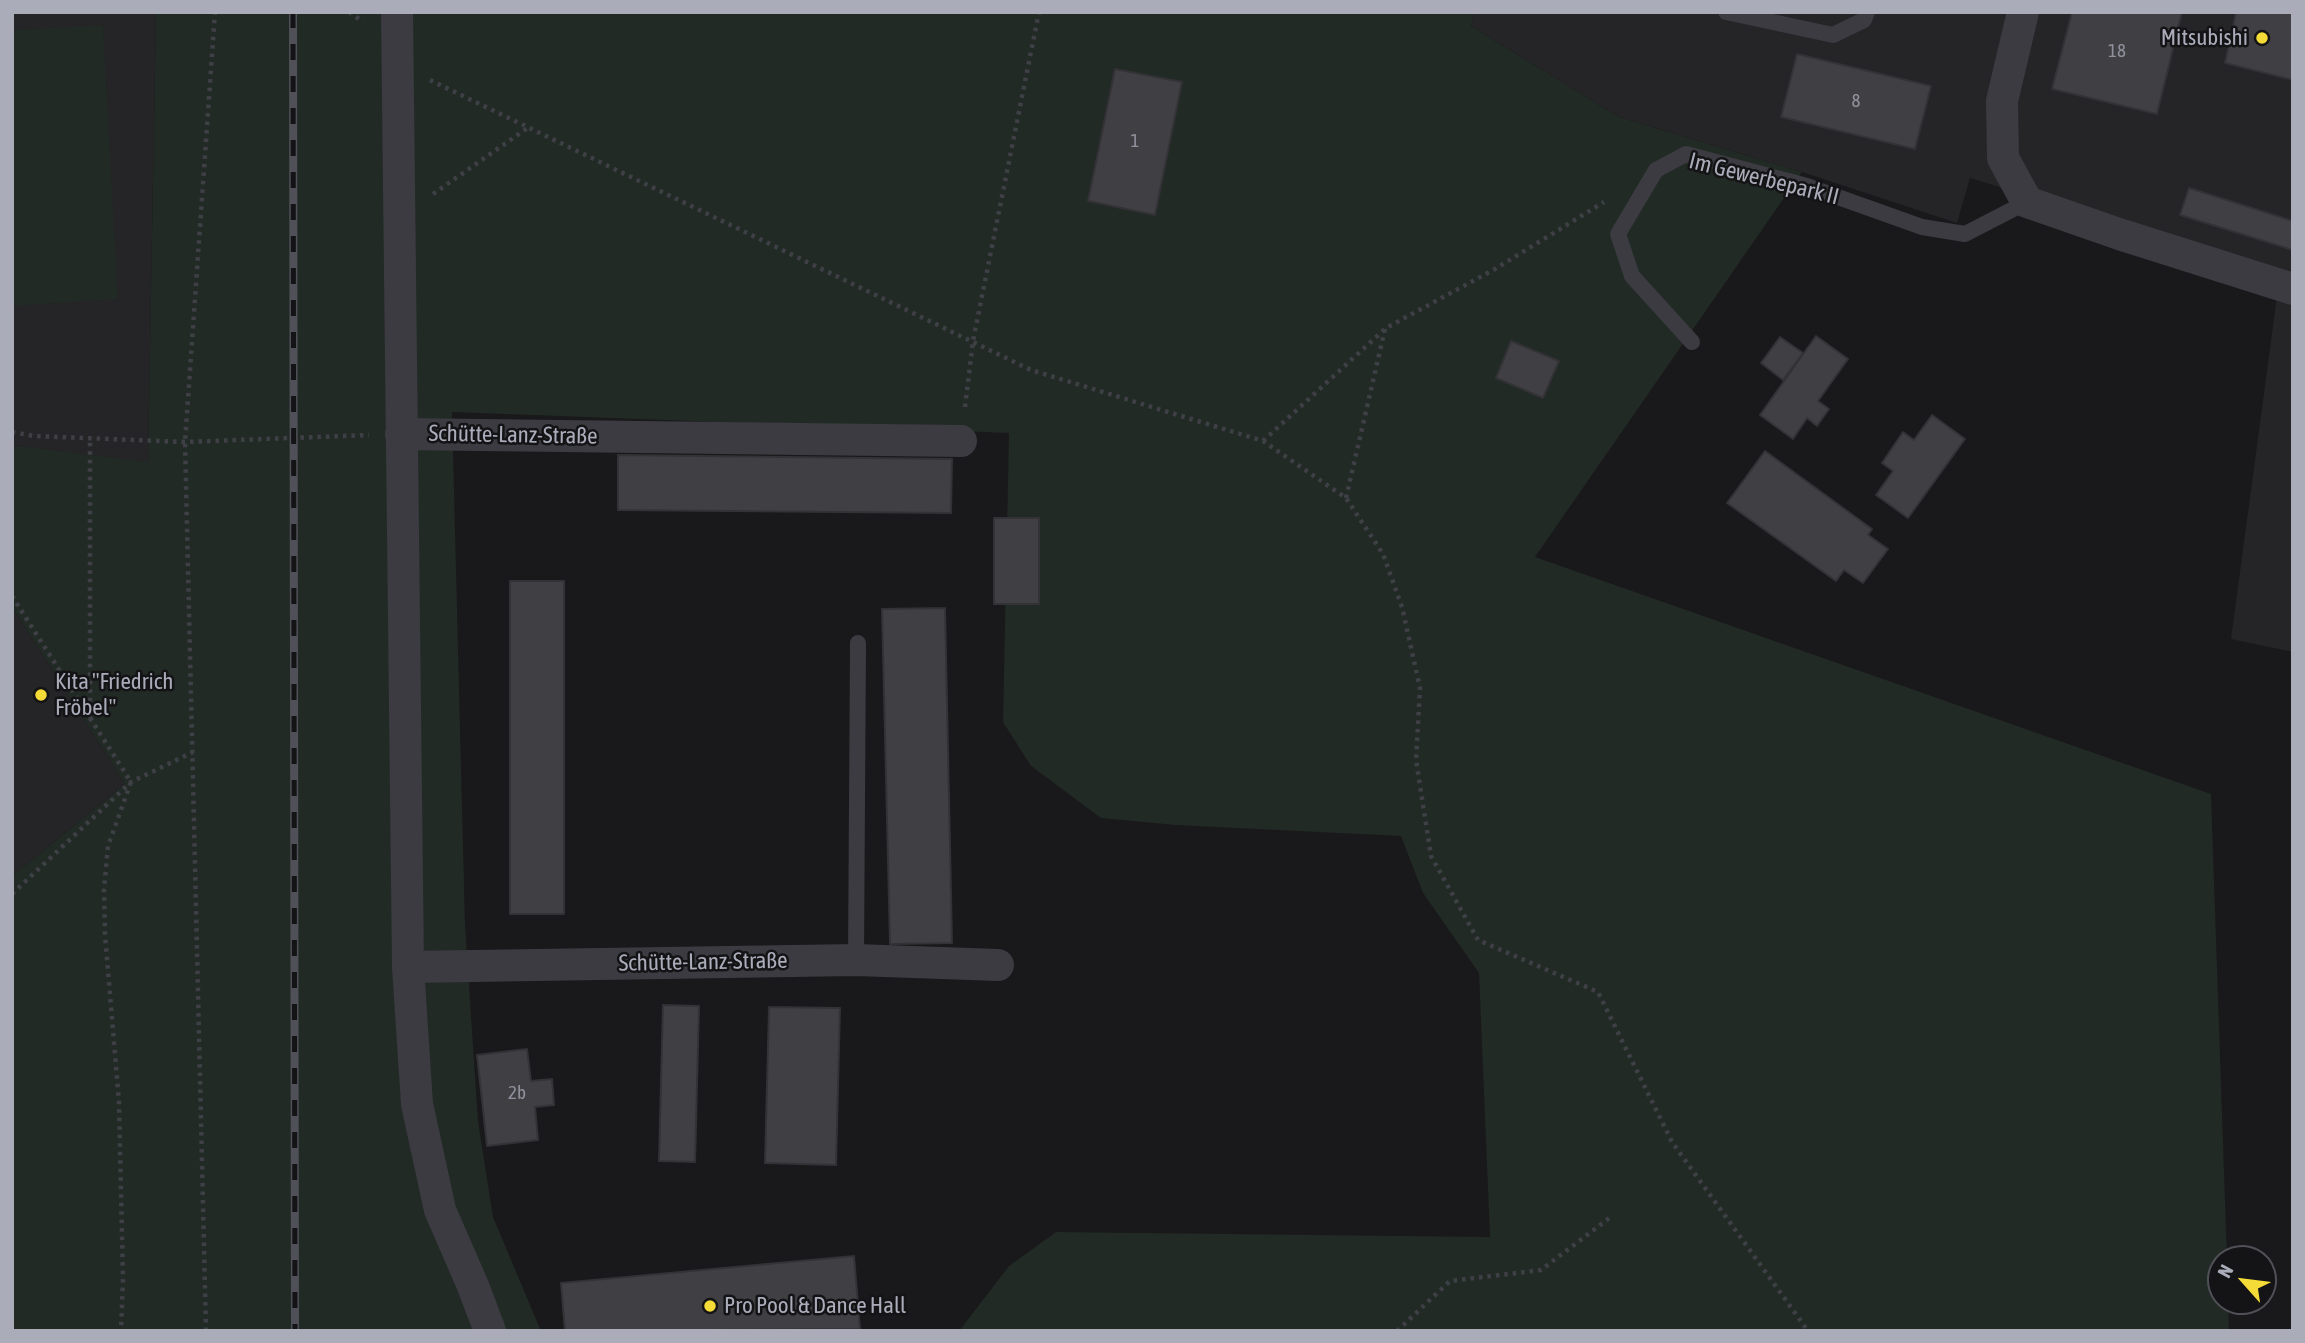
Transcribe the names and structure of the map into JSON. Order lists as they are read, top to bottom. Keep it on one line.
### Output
{"streets":{"street":["Schütte-Lanz-Straße"],"lane":["Im Gewerbepark II"]},"places":["Mitsubishi","Kita \"Friedrich Fröbel\"","Pro Pool & Dance Hall"],"house_numbers":["18","8","1","2b"],"north":"top left"}
